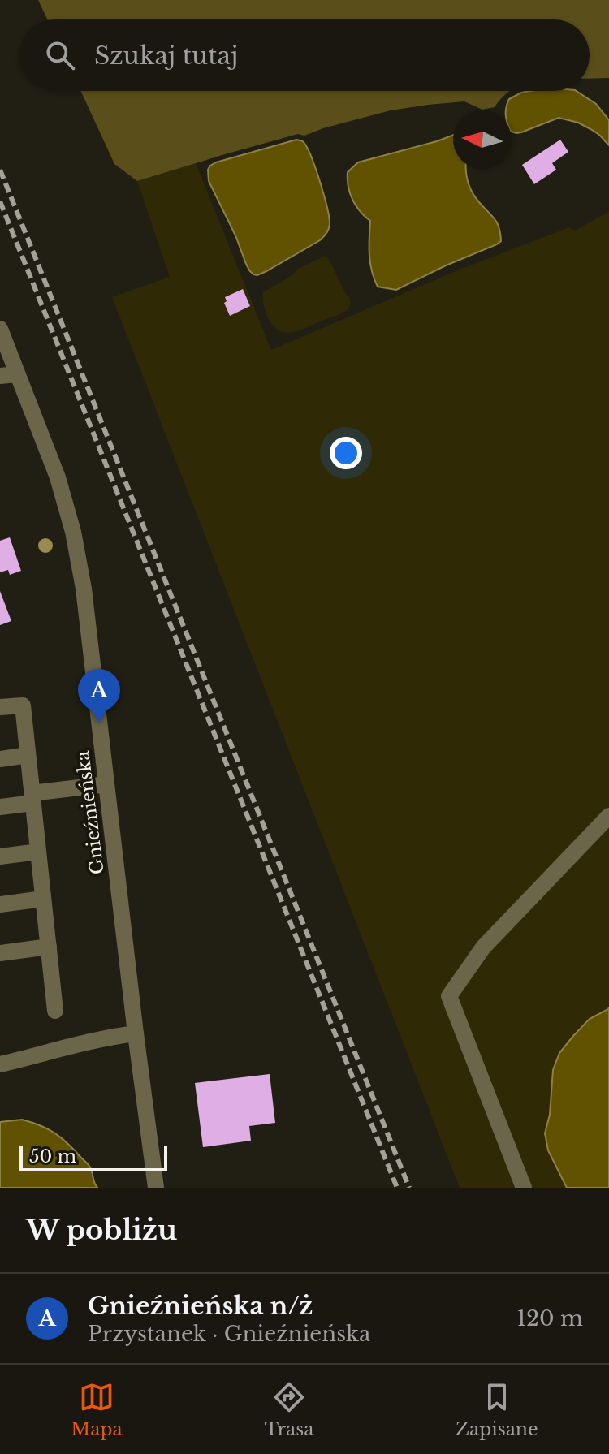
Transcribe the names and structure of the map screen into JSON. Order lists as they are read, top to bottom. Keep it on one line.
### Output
{"streets":{"street":["Gnieźnieńska"]},"scale_bar":"50 m","north":"left","page":{"search":"Szukaj tutaj","pins":"A","scale":"50 m","heading":"W pobliżu","list":[{"mark":"A","name":"Gnieźnieńska n/ż","note":"Przystanek · Gnieźnieńska","value":"120 m"}],"nav":["Mapa","Trasa","Zapisane"]}}
